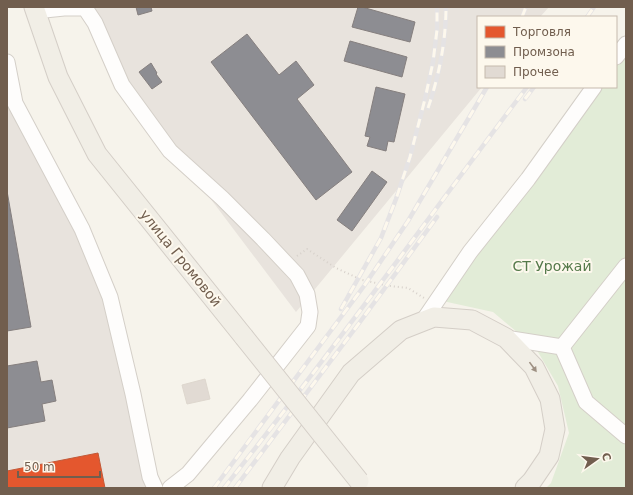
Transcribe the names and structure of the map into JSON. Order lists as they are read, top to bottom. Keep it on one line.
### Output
{"streets":{"main road":["улица Громовой"]},"parks":["СТ Урожай"],"legend":["Торговля","Промзона","Прочее"],"scale_bar":"50 m","north":"right"}
